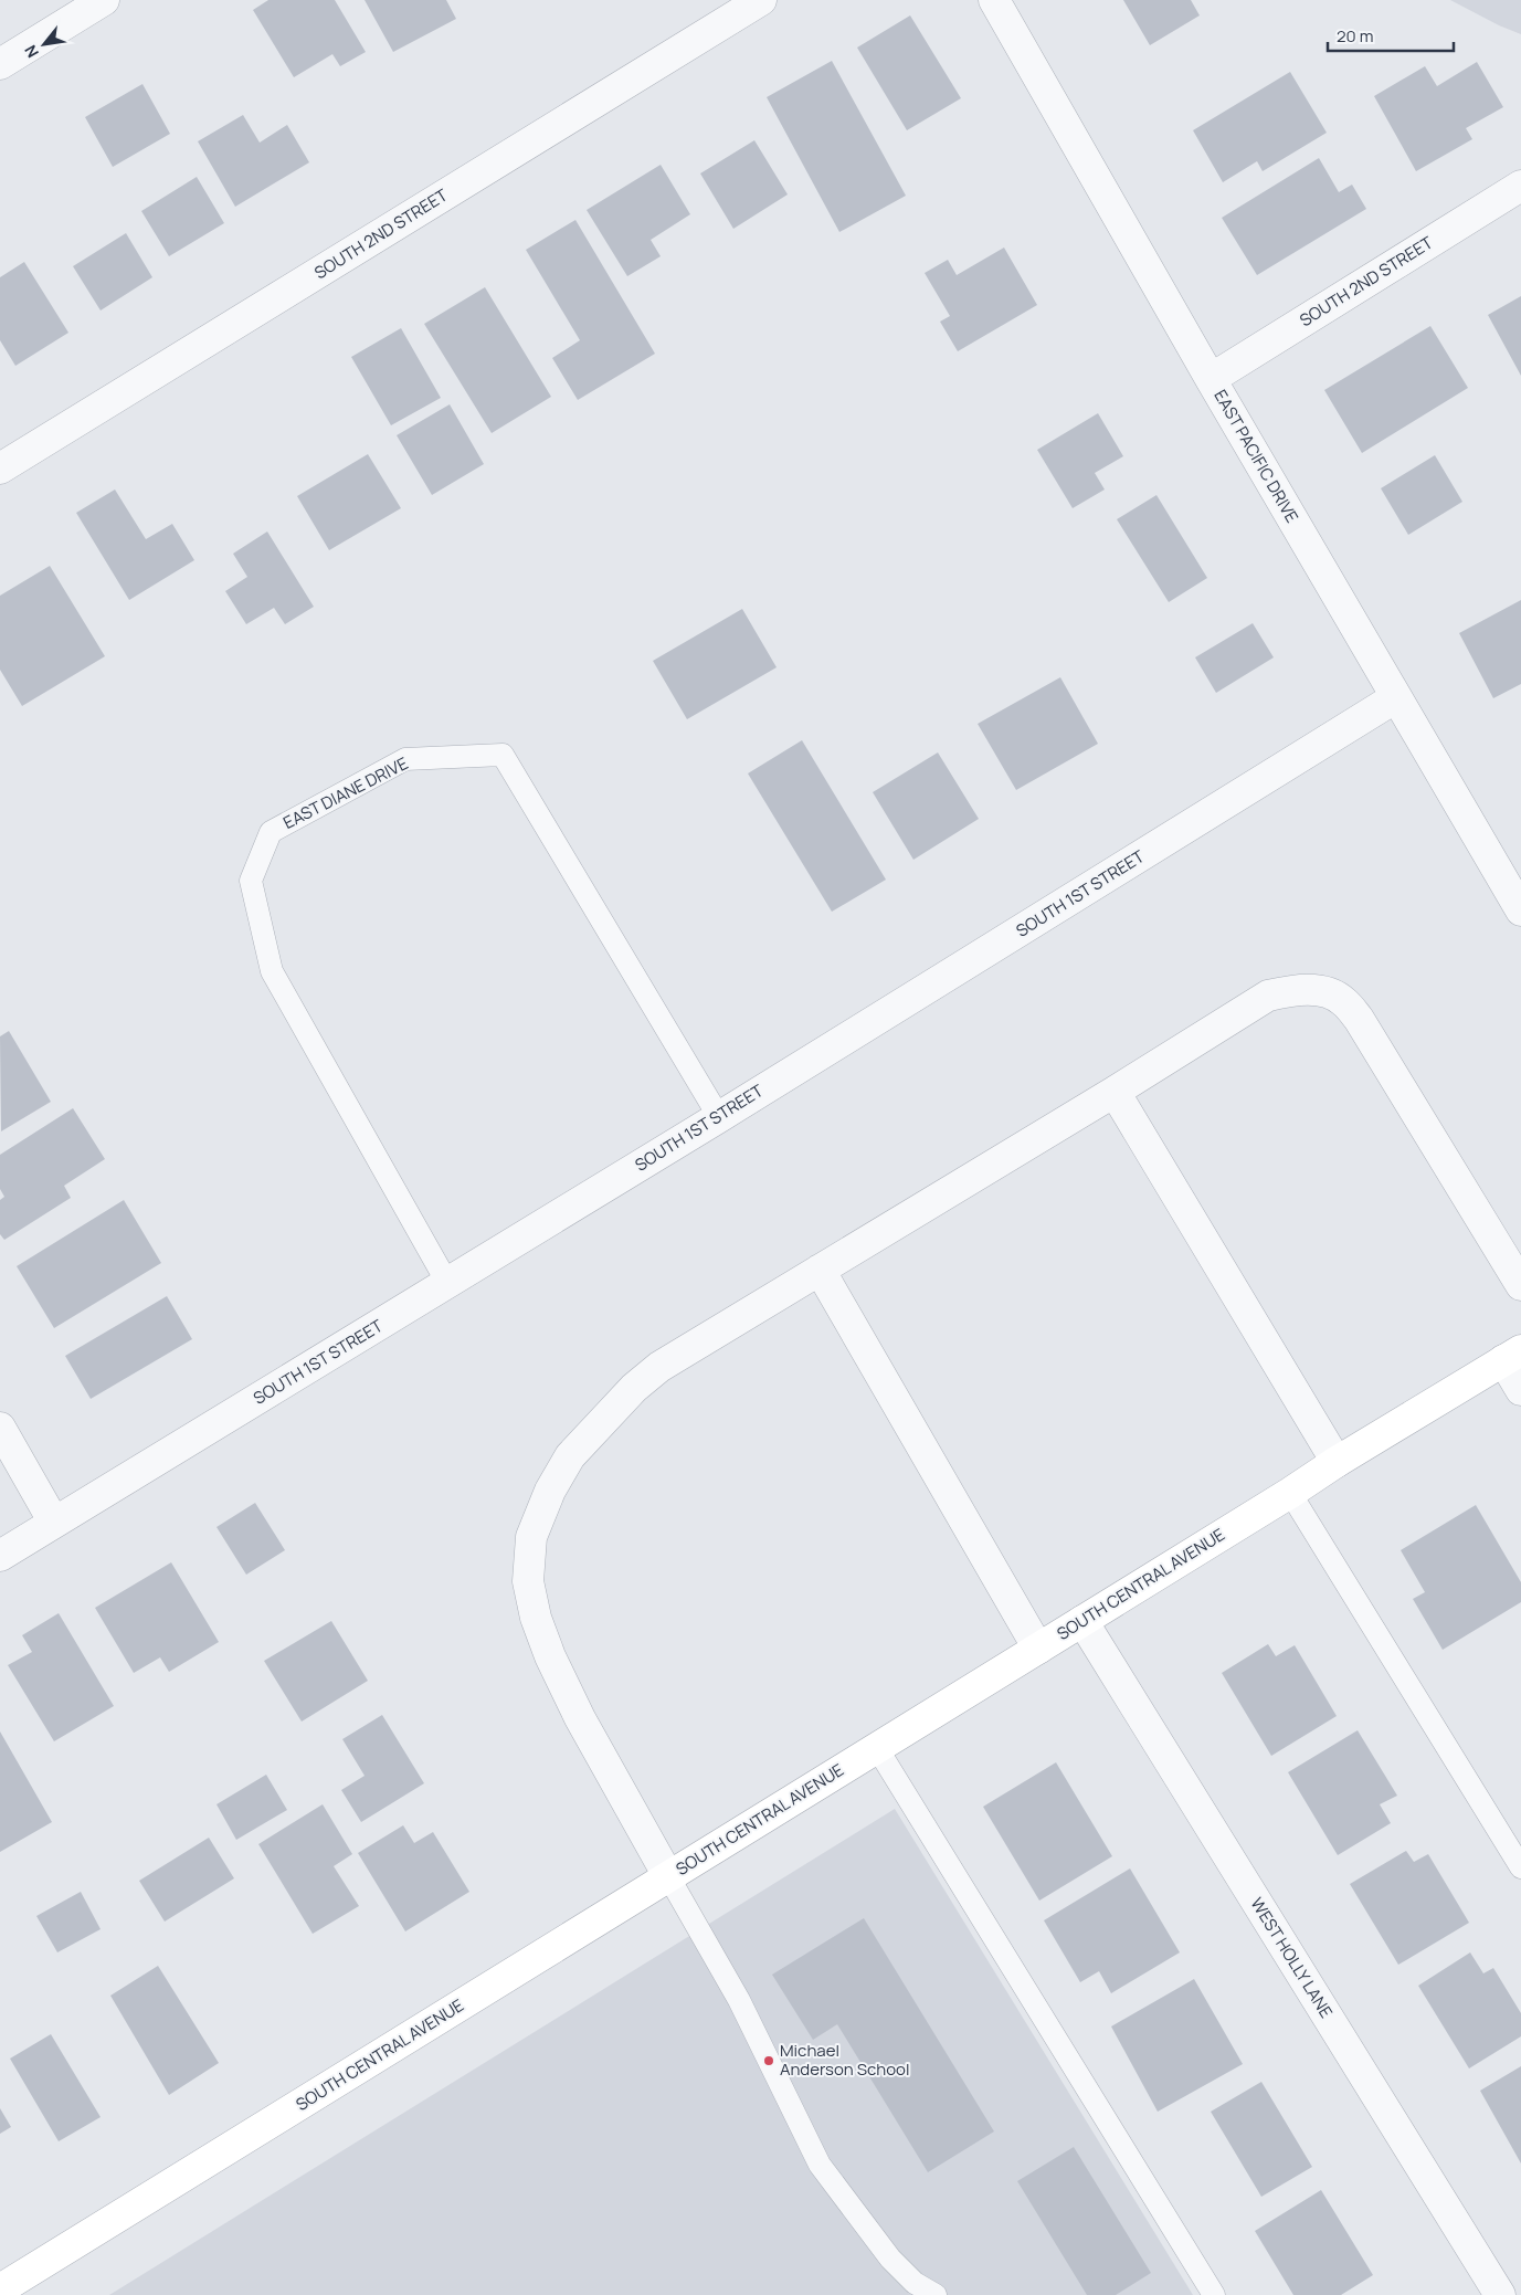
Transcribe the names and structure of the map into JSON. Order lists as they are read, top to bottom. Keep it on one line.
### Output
{"streets":{"street":["SOUTH 2ND STREET","EAST PACIFIC DRIVE","SOUTH 1ST STREET","SOUTH CENTRAL AVENUE","WEST HOLLY LANE"],"lane":["EAST DIANE DRIVE"]},"crossings":[["SOUTH 2ND STREET","EAST PACIFIC DRIVE"],["EAST PACIFIC DRIVE","SOUTH 1ST STREET"],["EAST DIANE DRIVE","SOUTH 1ST STREET"],["SOUTH CENTRAL AVENUE","WEST HOLLY LANE"]],"places":["Michael Anderson School"],"scale_bar":"20 m","north":"bottom left"}
